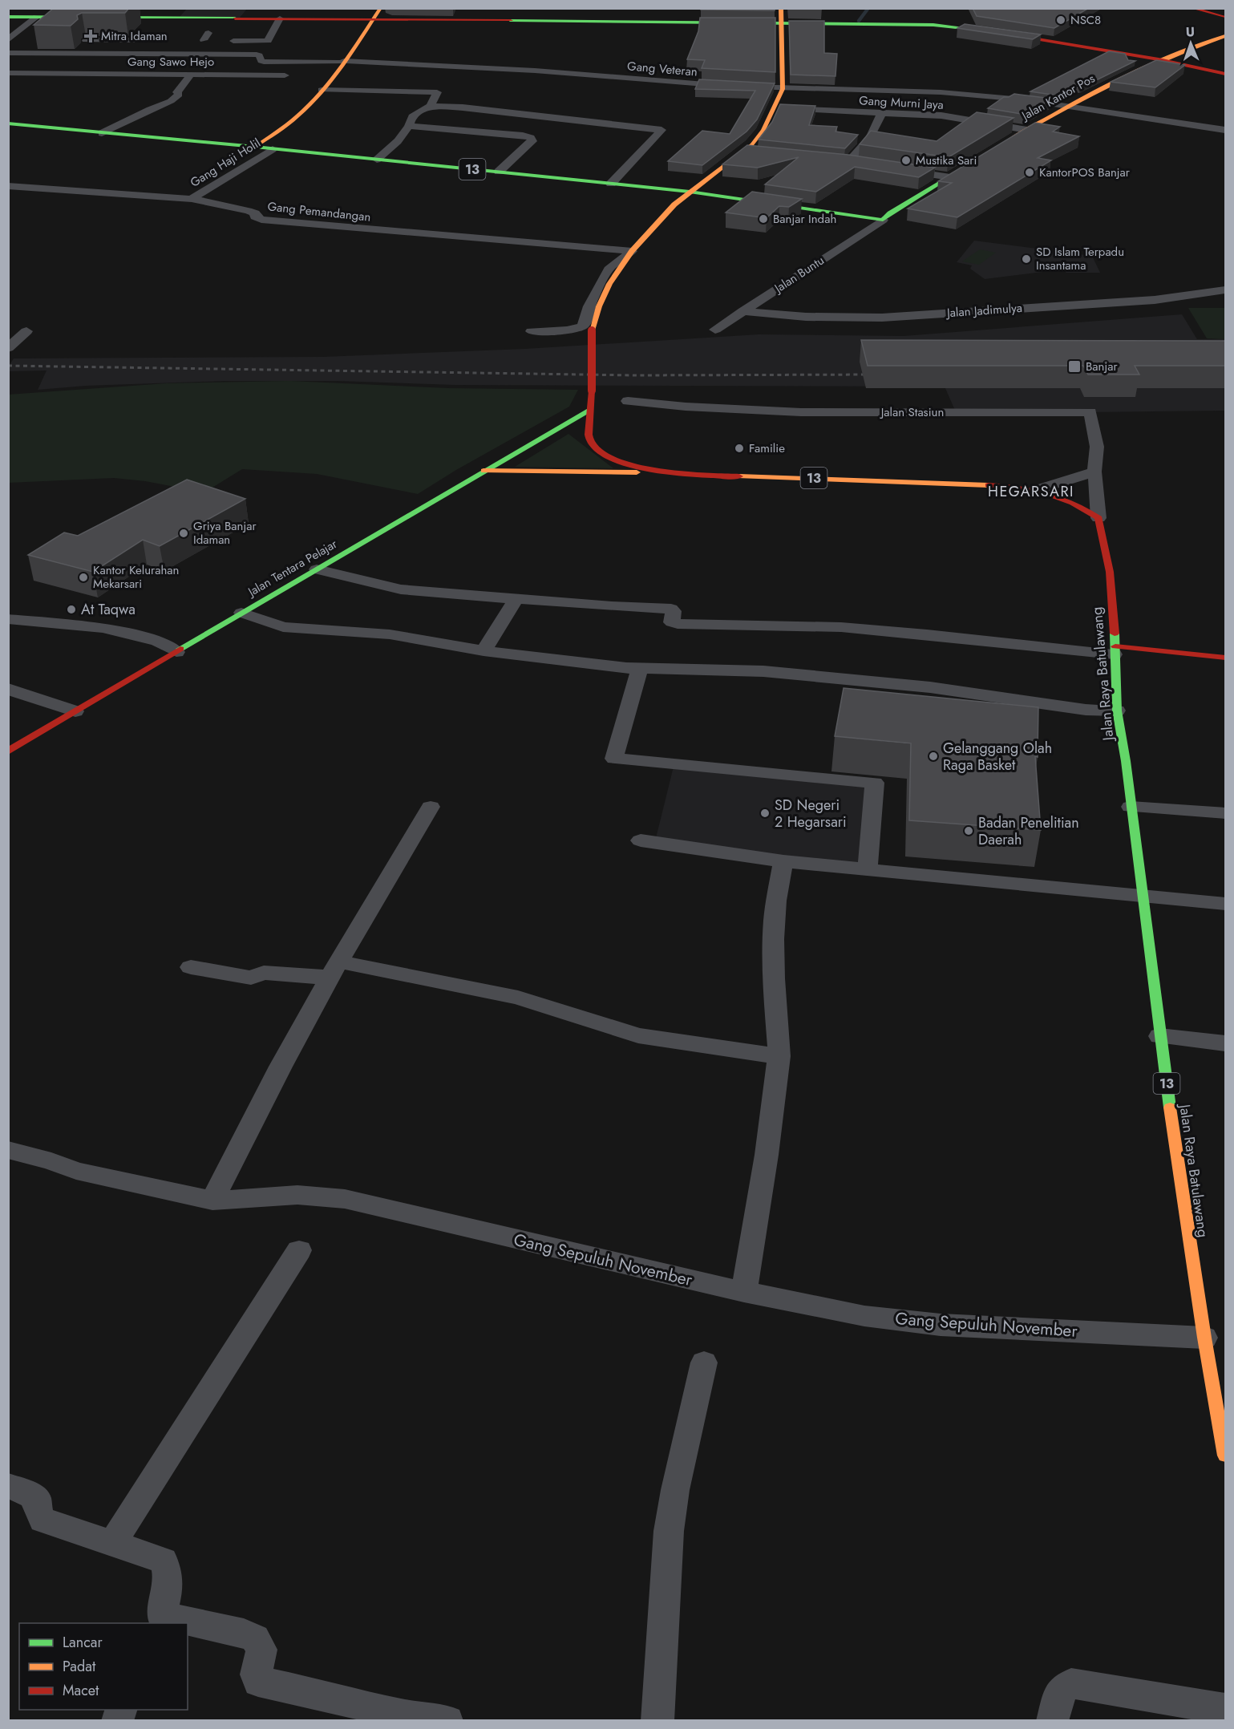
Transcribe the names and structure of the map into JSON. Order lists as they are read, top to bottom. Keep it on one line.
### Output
{"streets":{"main road":["Jalan Kantor Pos","13","Jalan Tentara Pelajar","Jalan Raya Batulawang"],"street":["Gang Sawo Hejo","Gang Veteran","Gang Murni Jaya","Gang Haji Holil","Gang Pemandangan","Jalan Buntu","Jalan Jadimulya","Jalan Stasiun","Gang Sepuluh November"]},"crossings":[["Gang Veteran","Jalan Kantor Pos"],["Gang Veteran","13"],["Jalan Kantor Pos","Gang Murni Jaya"],["Gang Murni Jaya","13"],["Gang Haji Holil","13"],["Gang Haji Holil","Gang Pemandangan"],["13","Gang Pemandangan"],["13","Jalan Stasiun"],["13","Jalan Tentara Pelajar"],["13","Jalan Raya Batulawang"],["Jalan Buntu","Jalan Jadimulya"],["Jalan Stasiun","Jalan Raya Batulawang"],["Jalan Raya Batulawang","Gang Sepuluh November"]],"districts":["HEGARSARI"],"places":{"other":["NSC8","Mustika Sari","KantorPOS Banjar","Banjar Indah","SD Islam Terpadu Insantama","Familie","Griya Banjar Idaman","Kantor Kelurahan Mekarsari","At Taqwa","Gelanggang Olah Raga Basket","SD Negeri 2 Hegarsari","Badan Penelitian Daerah"],"health":["Mitra Idaman"],"transit":["Banjar"]},"legend":["Lancar","Padat","Macet"],"north":"top"}
